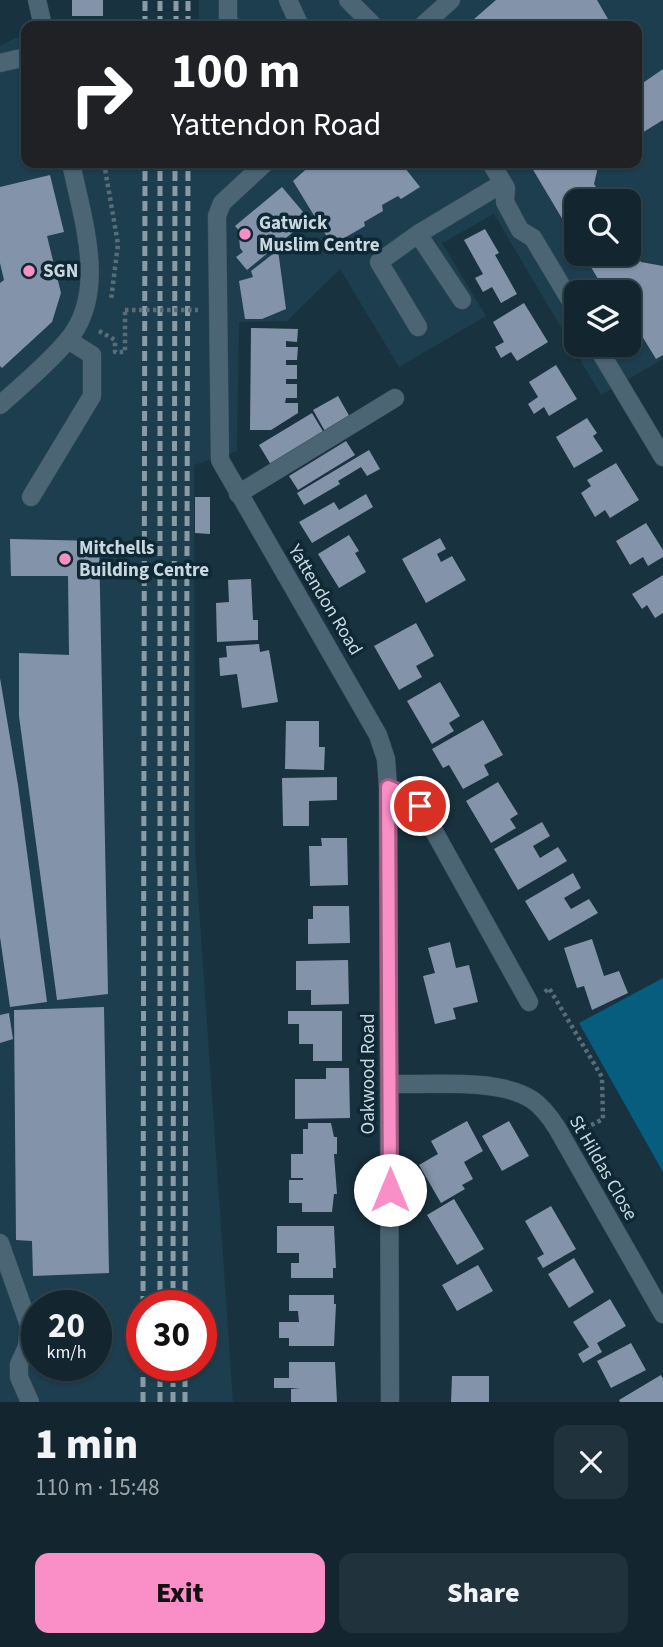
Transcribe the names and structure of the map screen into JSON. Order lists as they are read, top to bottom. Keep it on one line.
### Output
{"streets":{"street":["Yattendon Road","Oakwood Road","St Hildas Close"]},"crossings":[["Yattendon Road","Oakwood Road"],["Oakwood Road","St Hildas Close"]],"places":["Gatwick Muslim Centre","SGN","Mitchells Building Centre"],"page":{"turn":["100 m","Yattendon Road"],"speed":"20 km/h","limit":"30","heading":["1 min","110 m · 15:48"],"buttons":["Exit","Share"]}}
